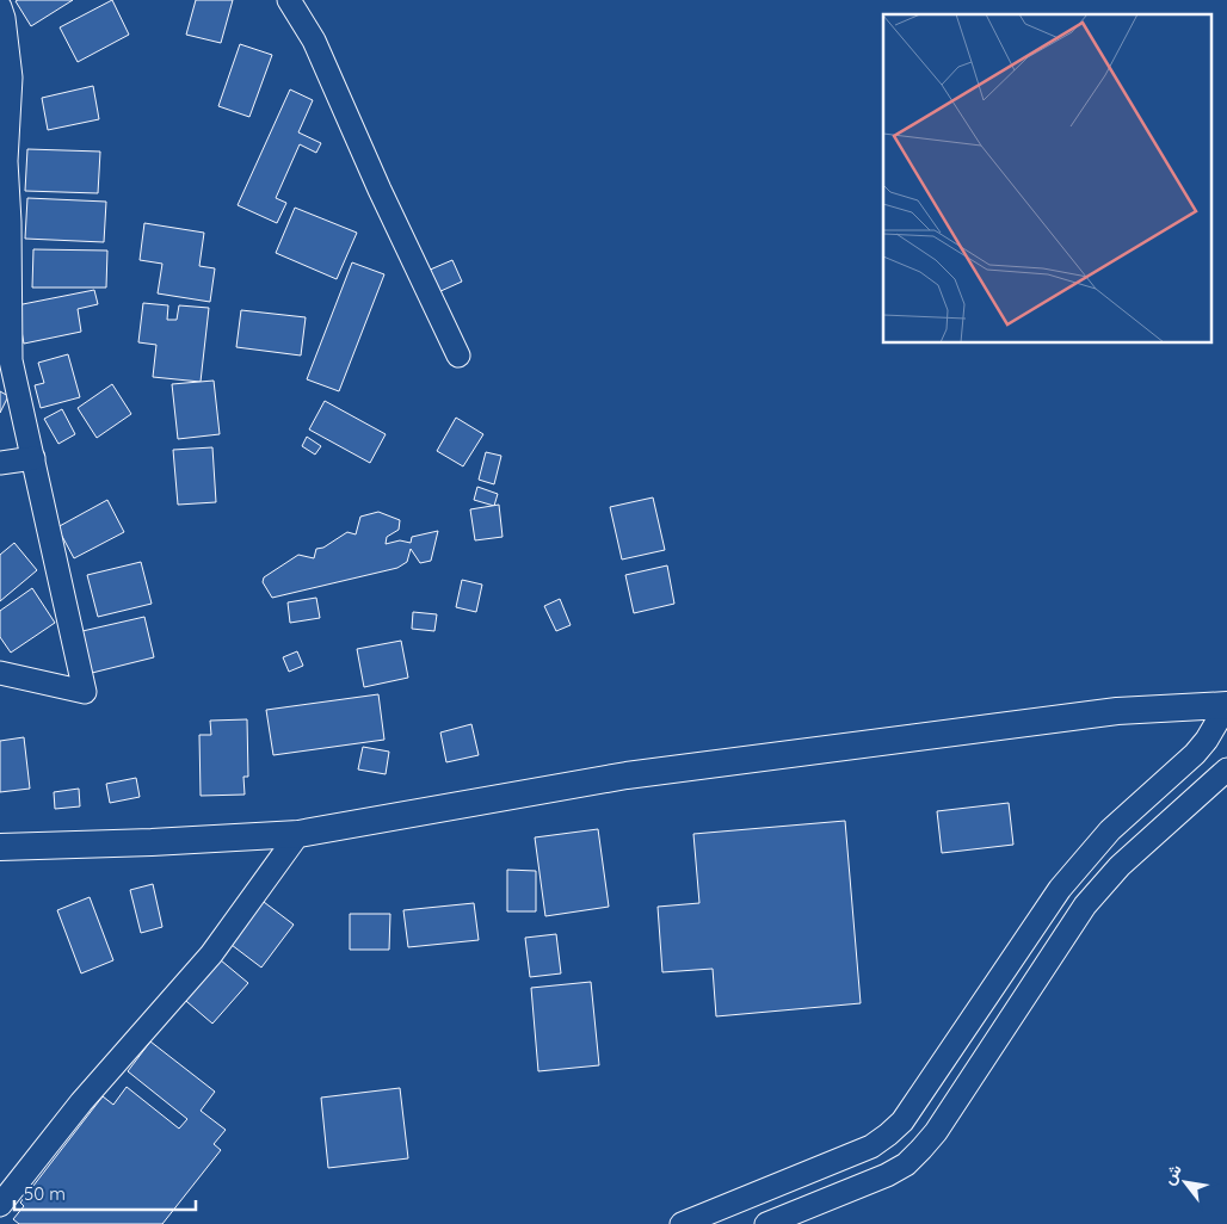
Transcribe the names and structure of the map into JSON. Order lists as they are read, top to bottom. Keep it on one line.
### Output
{"scale_bar":"50 m","north":"top left"}
